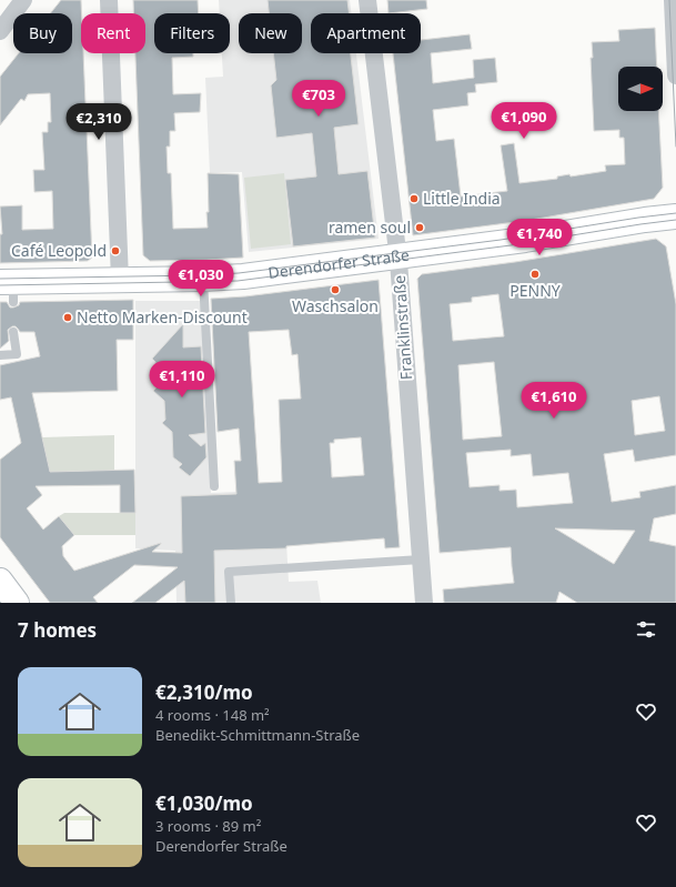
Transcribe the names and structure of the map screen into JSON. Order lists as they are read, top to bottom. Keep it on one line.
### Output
{"streets":{"street":["Derendorfer Straße","Franklinstraße"]},"crossings":[["Derendorfer Straße","Franklinstraße"]],"places":["Little India","ramen soul","Café Leopold","PENNY","Waschsalon","Netto Marken-Discount"],"north":"right","page":{"chip":["Buy","Rent","Filters","New","Apartment"],"price":["€703","€1,090","€2,310","€1,740","€1,030","€1,110","€1,610"],"heading":"7 homes","list":[{"name":"€2,310/mo","note":"4 rooms · 148 m² · Benedikt-Schmittmann-Straße"},{"name":"€1,030/mo","note":"3 rooms · 89 m² · Derendorfer Straße"}]}}
